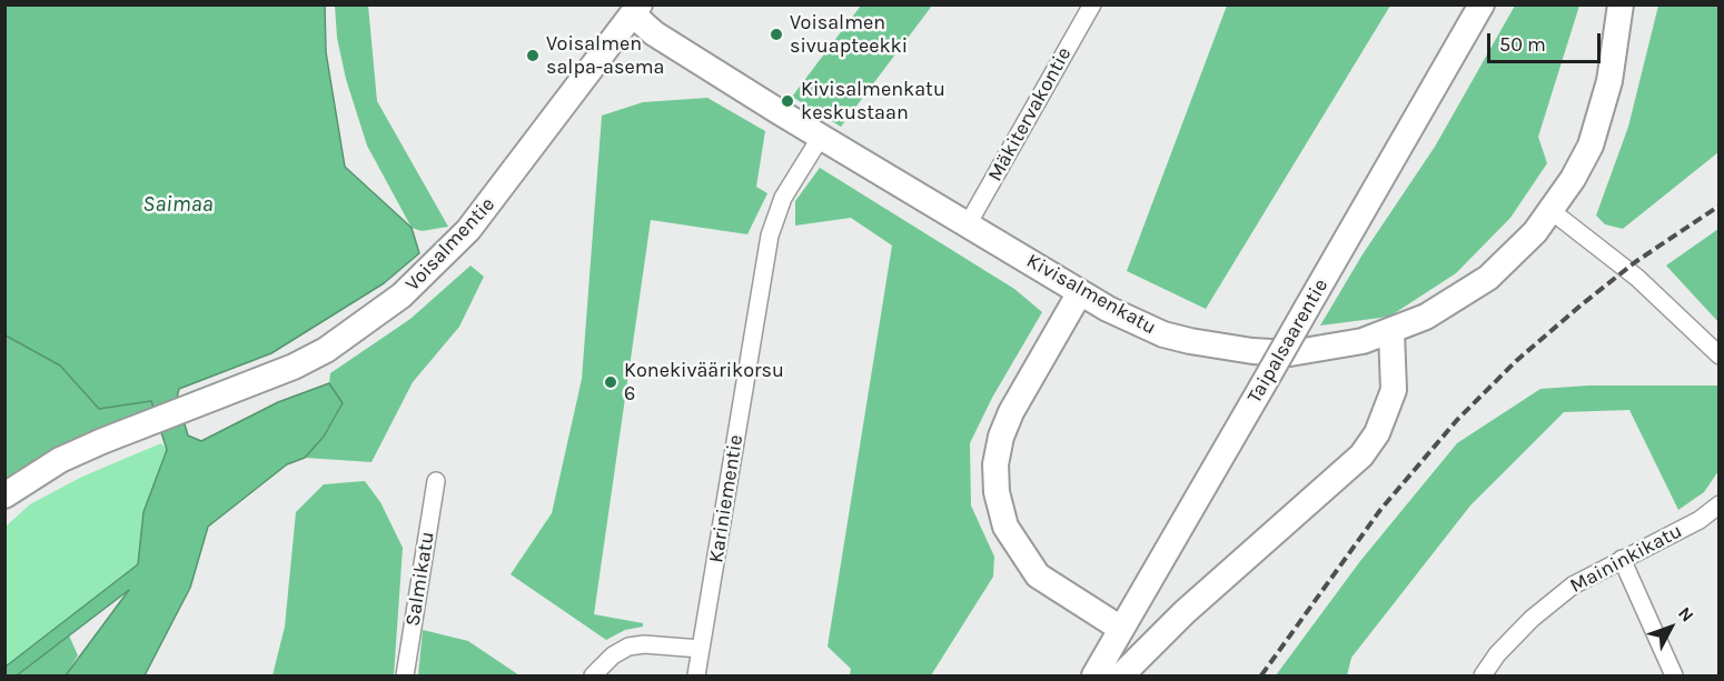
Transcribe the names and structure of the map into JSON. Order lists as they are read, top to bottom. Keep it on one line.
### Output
{"streets":{"street":["Mäkitervakontie","Voisalmentie","Kivisalmenkatu","Taipalsaarentie","Kariniementie","Maininkikatu","Salmikatu"]},"crossings":[["Mäkitervakontie","Kivisalmenkatu"],["Voisalmentie","Kivisalmenkatu"],["Kivisalmenkatu","Kariniementie"]],"water":["Saimaa"],"places":["Voisalmen sivuapteekki","Voisalmen salpa-asema","Kivisalmenkatu keskustaan","Konekiväärikorsu 6"],"scale_bar":"50 m","north":"top right"}
